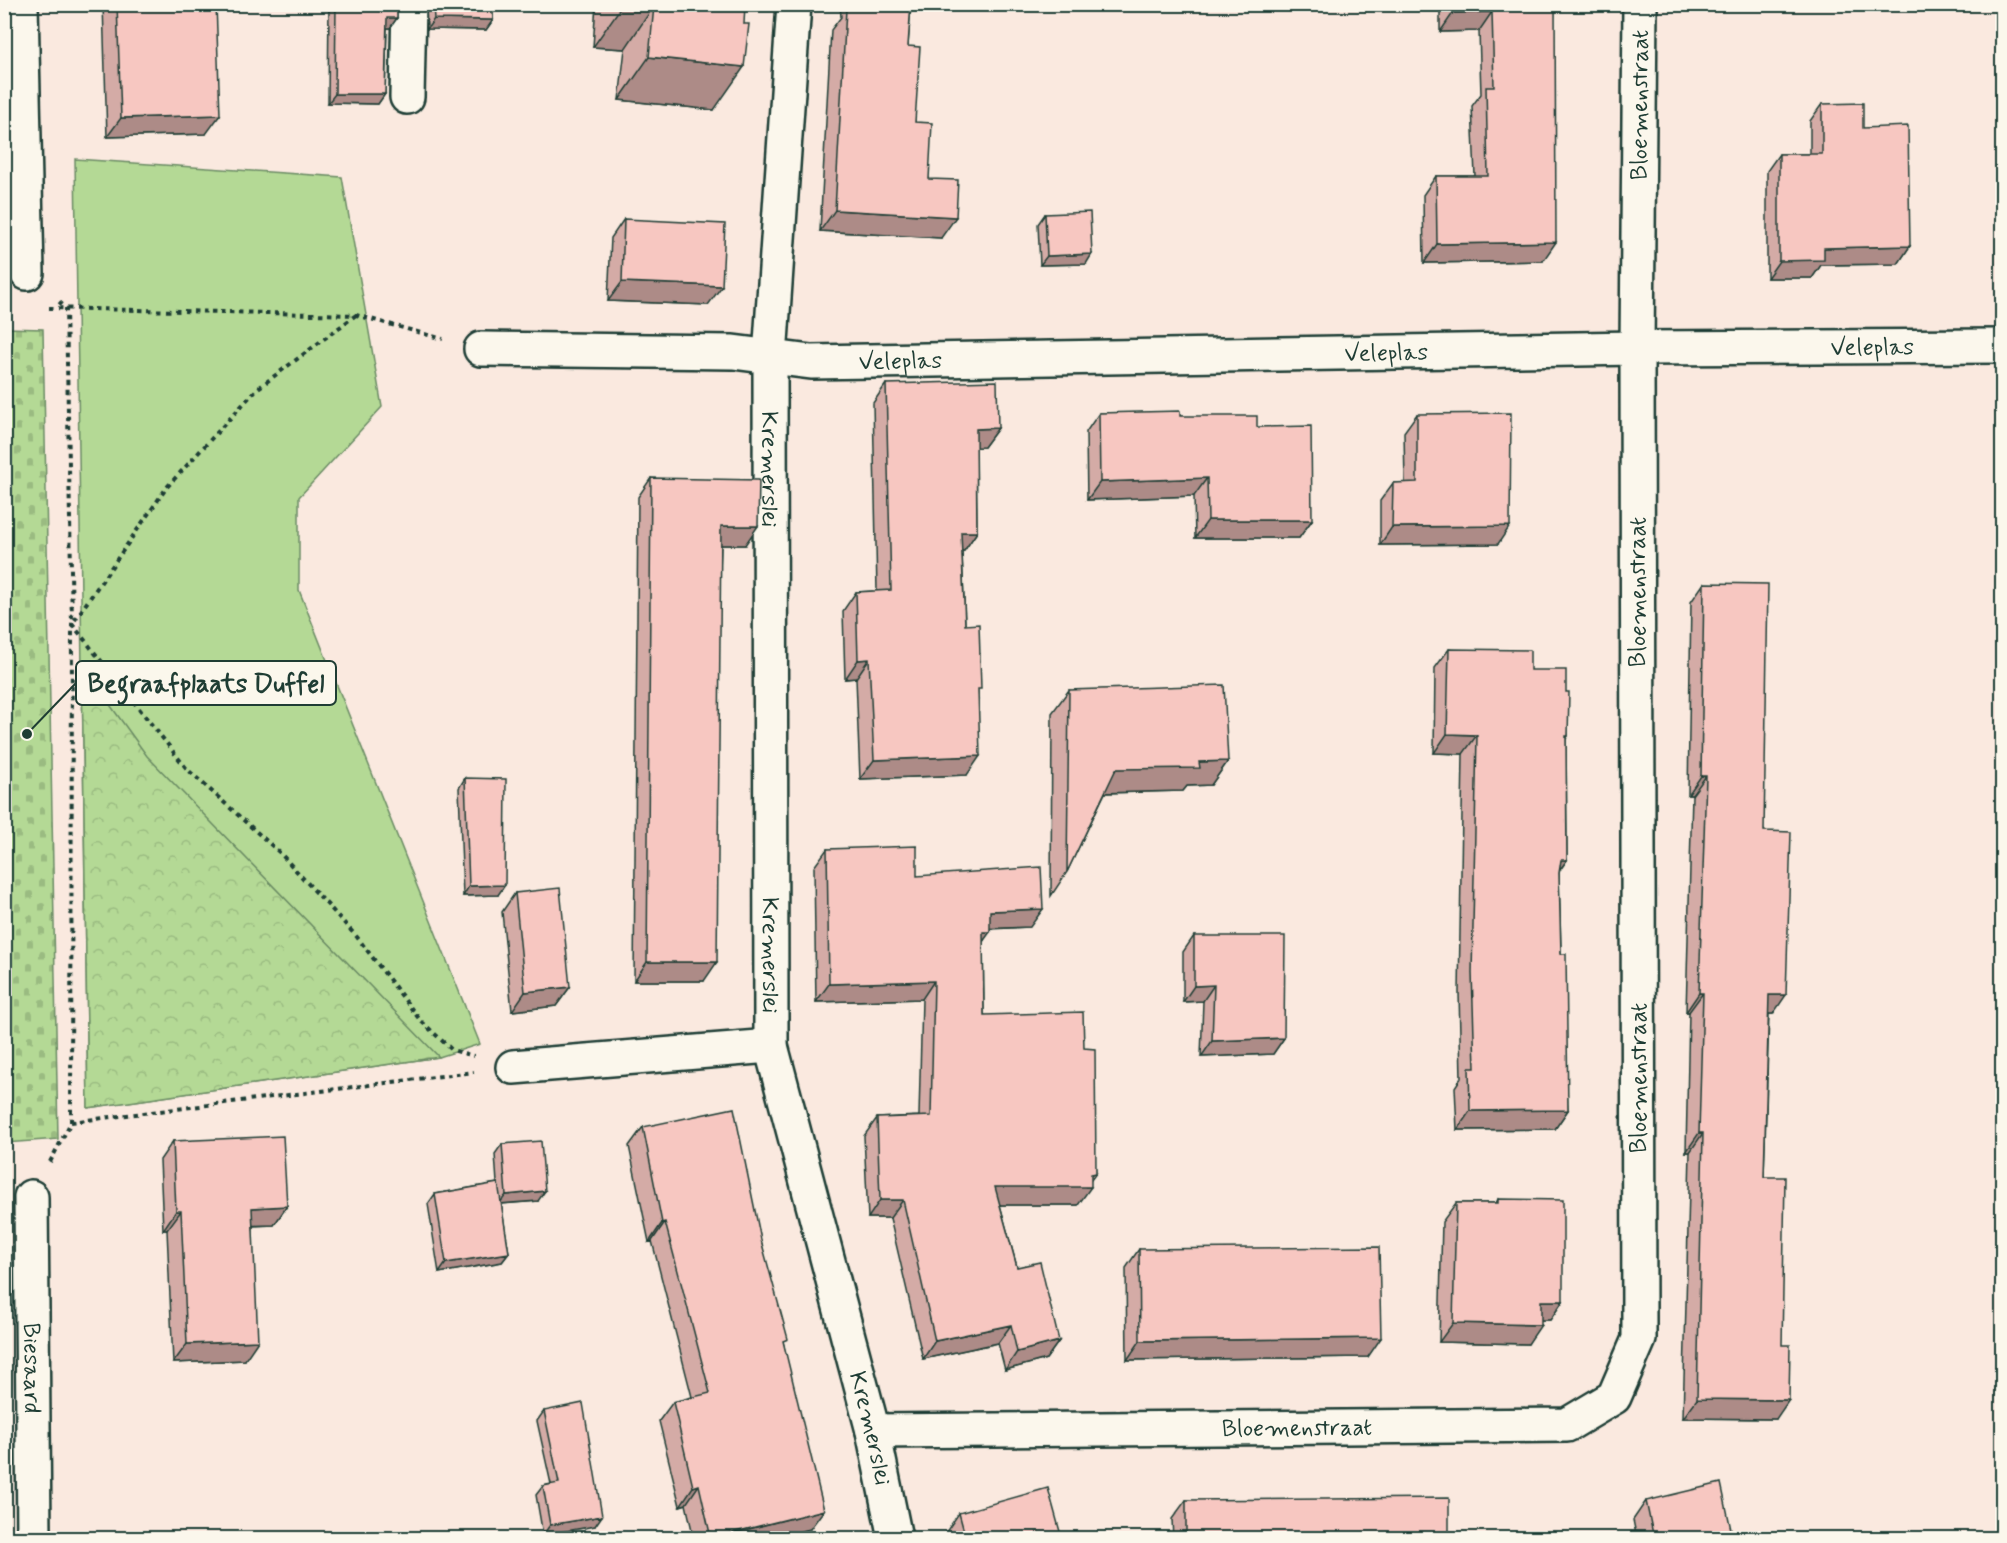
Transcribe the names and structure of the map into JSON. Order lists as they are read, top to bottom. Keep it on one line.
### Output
{"streets":{"street":["Bloemenstraat","Veleplas","Kremerslei","Biesaard"]},"crossings":[["Bloemenstraat","Veleplas"],["Bloemenstraat","Kremerslei"],["Veleplas","Kremerslei"]],"places":["Begraafplaats Duffel"]}
